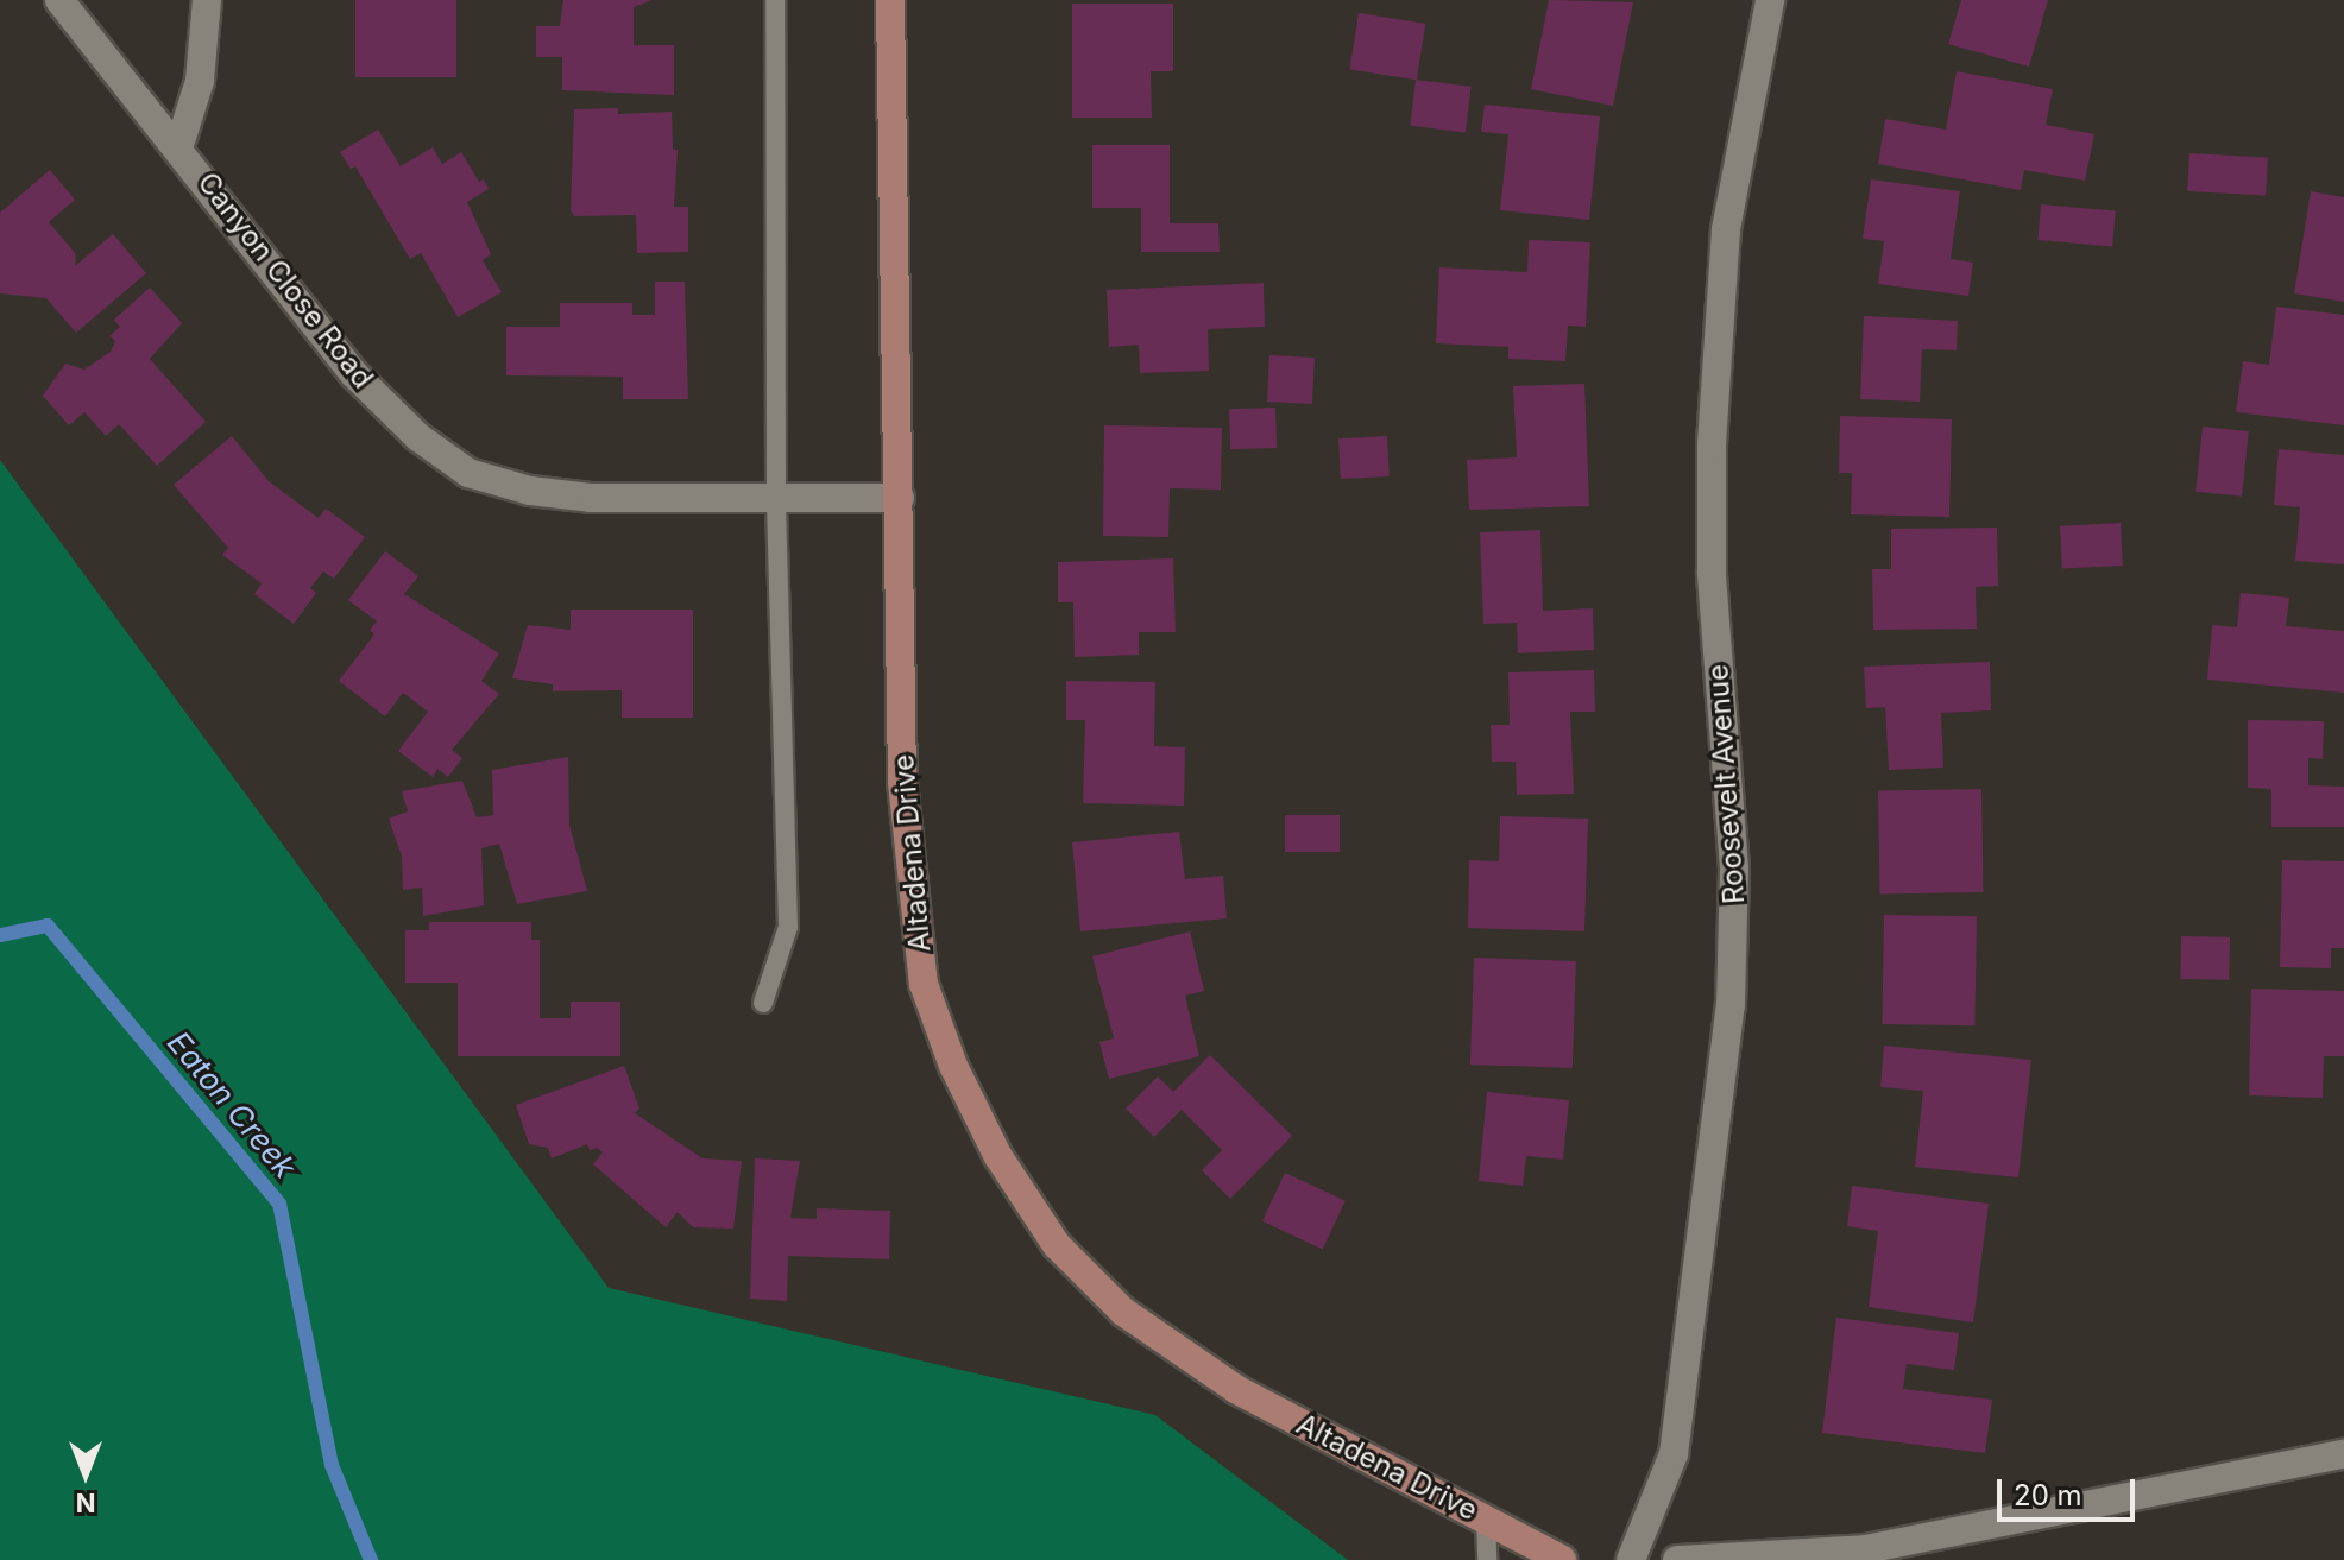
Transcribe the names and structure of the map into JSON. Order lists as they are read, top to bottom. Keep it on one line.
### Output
{"streets":{"main road":["Altadena Drive"],"street":["Canyon Close Road","Roosevelt Avenue"]},"crossings":[["Canyon Close Road","Altadena Drive"]],"water":["Eaton Creek"],"scale_bar":"20 m","north":"bottom"}
